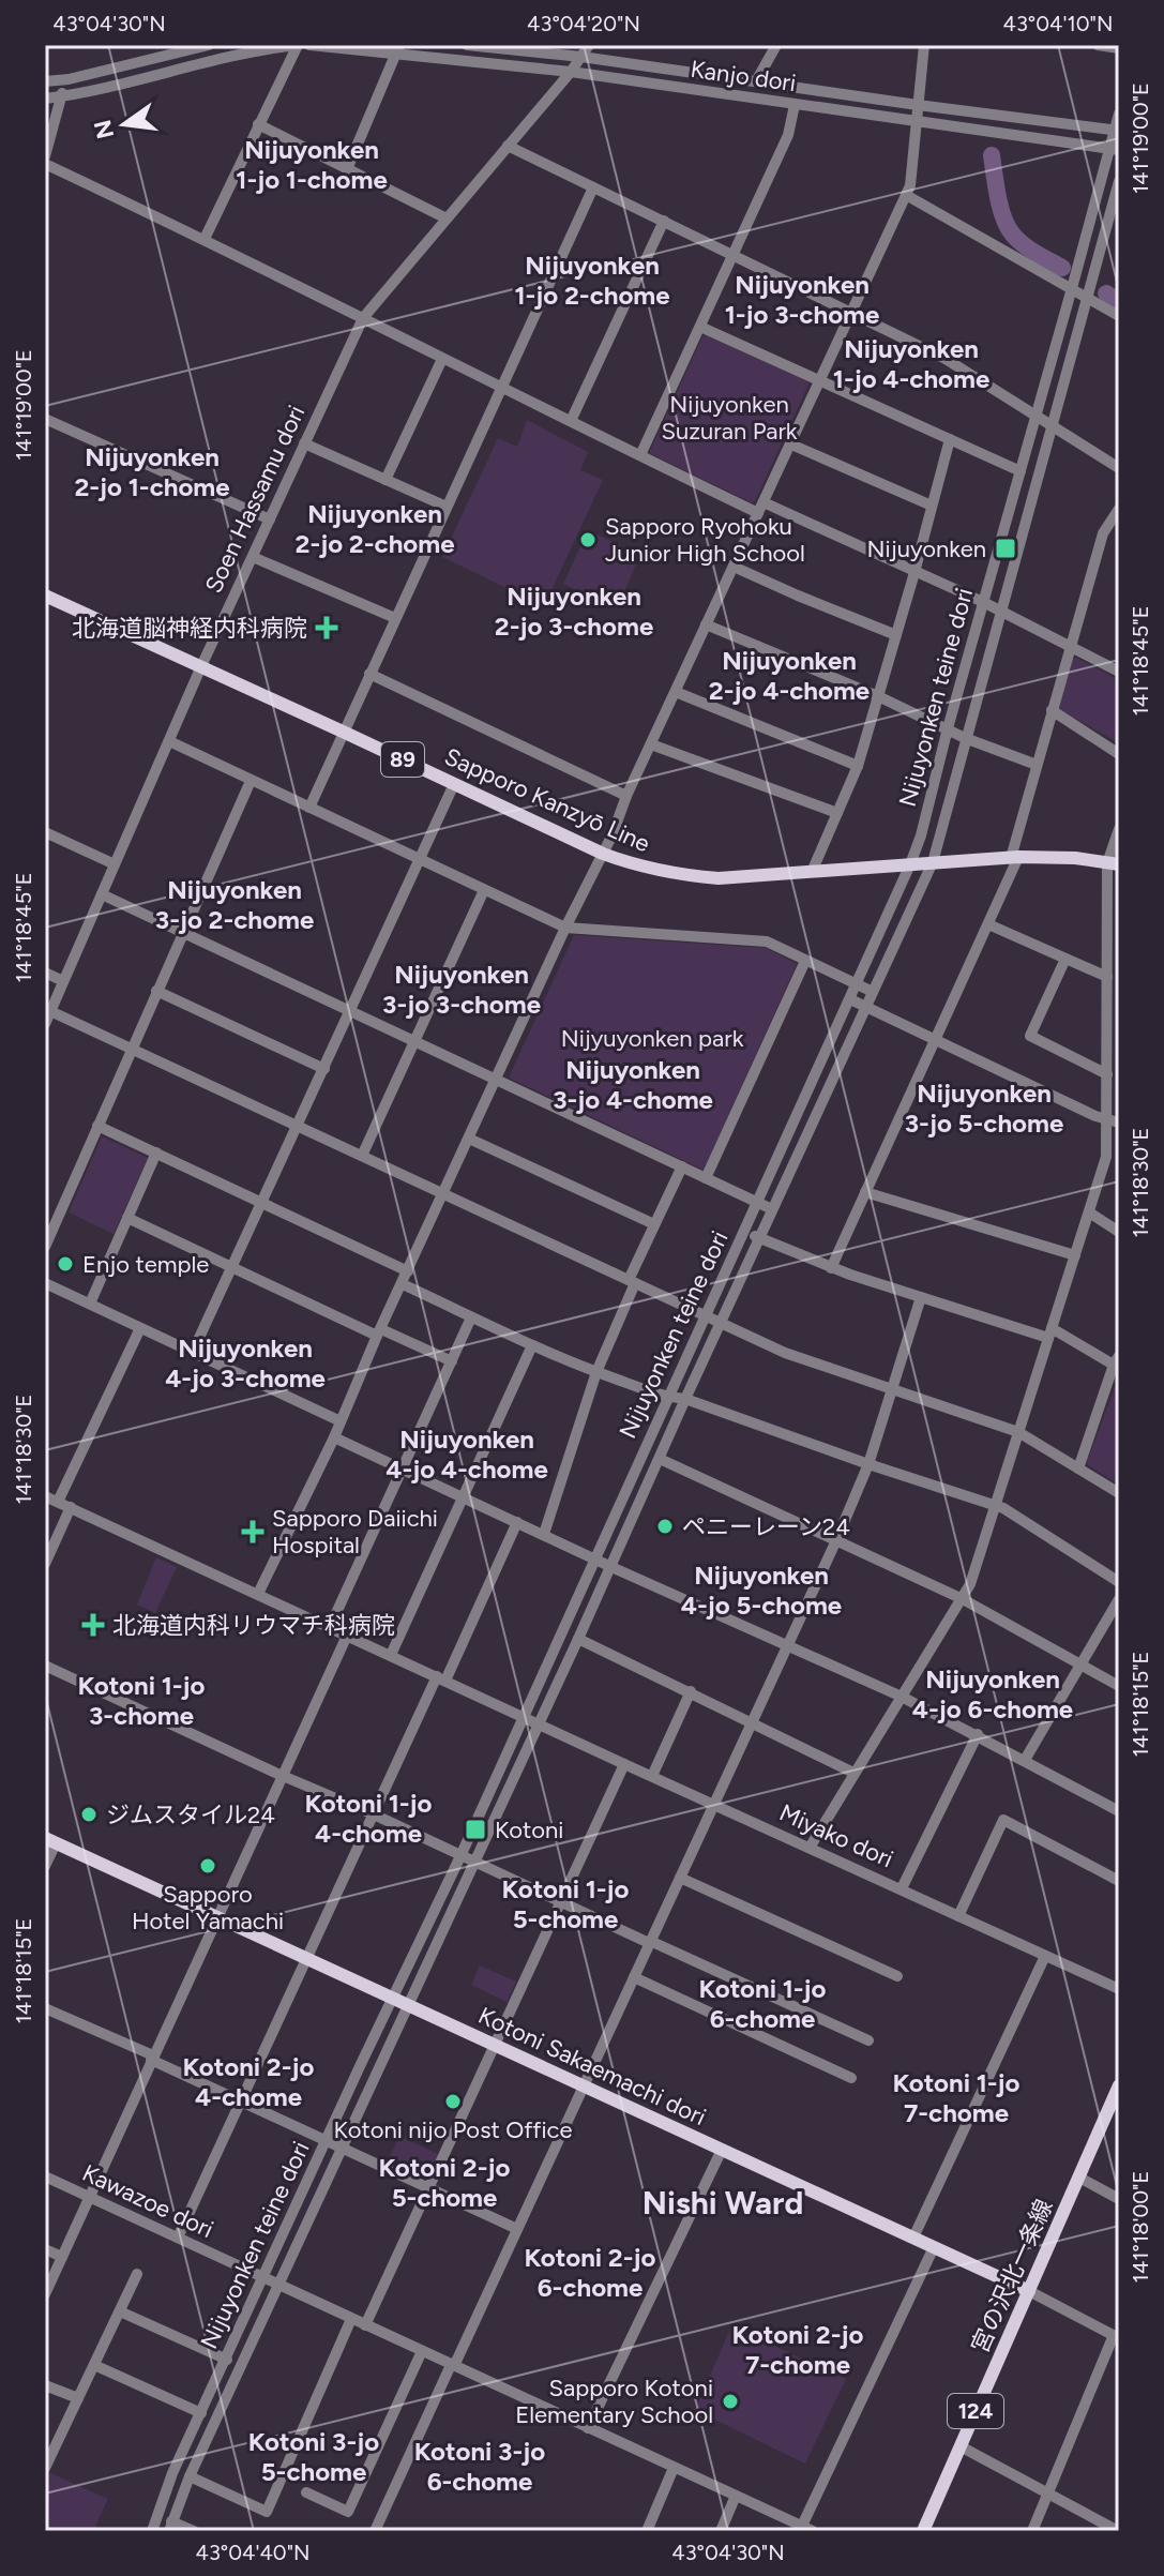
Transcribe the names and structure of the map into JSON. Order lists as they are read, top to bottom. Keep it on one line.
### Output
{"streets":{"main road":["89","Sapporo Kanzyō Line","Kotoni Sakaemachi dori","宮の沢北一条線","124"],"street":["Kanjo dori","Soen Hassamu dori","Nijuyonken teine dori","Miyako dori","Kawazoe dori"]},"crossings":[["Kanjo dori","Soen Hassamu dori"],["Kanjo dori","Nijuyonken teine dori"],["Soen Hassamu dori","Sapporo Kanzyō Line"],["Nijuyonken teine dori","Sapporo Kanzyō Line"],["Nijuyonken teine dori","Miyako dori"],["Nijuyonken teine dori","Kotoni Sakaemachi dori"],["Nijuyonken teine dori","Kawazoe dori"],["Kotoni Sakaemachi dori","宮の沢北一条線"]],"districts":["Nijuyonken 1-jo 1-chome","Nijuyonken 1-jo 2-chome","Nijuyonken 1-jo 3-chome","Nijuyonken 1-jo 4-chome","Nijuyonken 2-jo 1-chome","Nijuyonken 2-jo 2-chome","Nijuyonken 2-jo 3-chome","Nijuyonken 2-jo 4-chome","Nijuyonken 3-jo 2-chome","Nijuyonken 3-jo 3-chome","Nijuyonken 3-jo 4-chome","Nijuyonken 3-jo 5-chome","Nijuyonken 4-jo 3-chome","Nijuyonken 4-jo 4-chome","Nijuyonken 4-jo 5-chome","Nijuyonken 4-jo 6-chome","Kotoni 1-jo 3-chome","Kotoni 1-jo 4-chome","Kotoni 1-jo 5-chome","Kotoni 1-jo 6-chome","Kotoni 2-jo 4-chome","Kotoni 1-jo 7-chome","Kotoni 2-jo 5-chome","Nishi Ward","Kotoni 2-jo 6-chome","Kotoni 2-jo 7-chome","Kotoni 3-jo 5-chome","Kotoni 3-jo 6-chome"],"parks":["Nijuyonken Suzuran Park","Nijyuyonken park"],"places":{"other":["Sapporo Ryohoku Junior High School","Enjo temple","ペニーレーン24","ジムスタイル24","Sapporo Hotel Yamachi","Kotoni nijo Post Office","Sapporo Kotoni Elementary School"],"transit":["Nijuyonken","Kotoni"],"health":["北海道脳神経内科病院","Sapporo Daiichi Hospital","北海道内科リウマチ科病院"]},"north":"left","coordinates":["43°04'30\"N","43°04'20\"N","43°04'10\"N","141°19'00\"E","141°18'45\"E","141°18'30\"E","141°18'15\"E","141°18'00\"E","43°04'40\"N"]}
